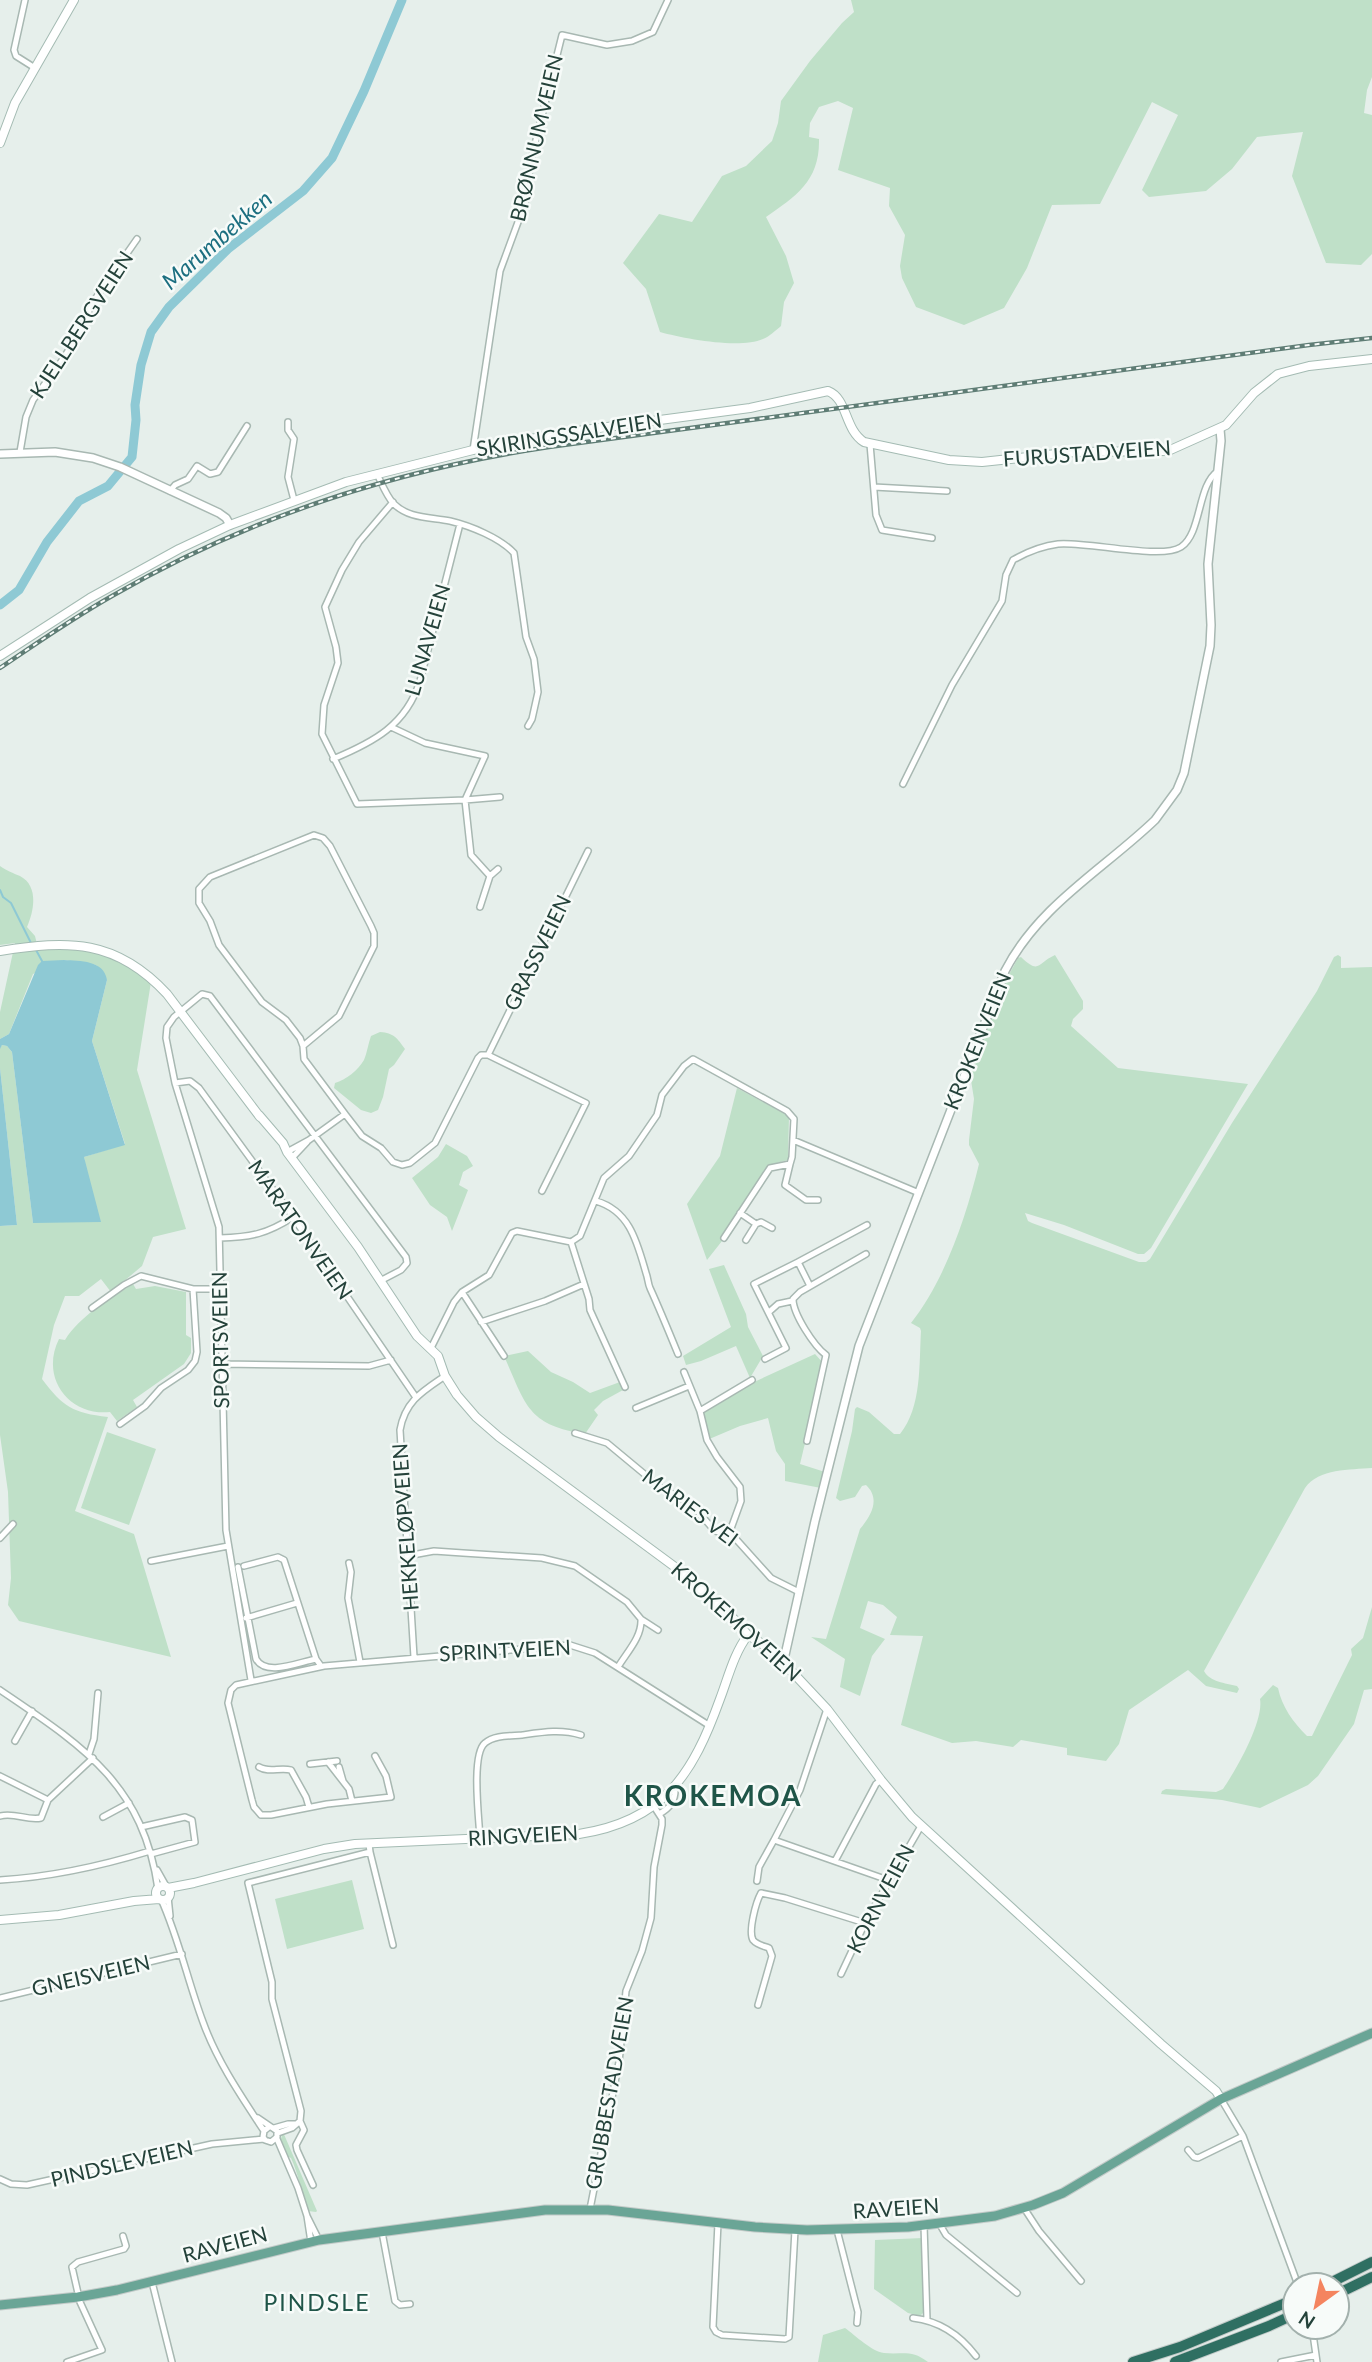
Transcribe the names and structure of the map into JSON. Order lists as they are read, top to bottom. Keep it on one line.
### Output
{"streets":{"main road":["SKIRINGSSALVEIEN","FURUSTADVEIEN","KROKEMOVEIEN","RINGVEIEN","RAVEIEN"],"street":["BRØNNUMVEIEN","KJELLBERGVEIEN","LUNAVEIEN","GRASSVEIEN","KROKENVEIEN","MARATONVEIEN","SPORTSVEIEN","MARIES VEI","HEKKELØPVEIEN","SPRINTVEIEN","KORNVEIEN","GNEISVEIEN","GRUBBESTADVEIEN","PINDSLEVEIEN"]},"crossings":[["BRØNNUMVEIEN","SKIRINGSSALVEIEN"],["SKIRINGSSALVEIEN","FURUSTADVEIEN"],["FURUSTADVEIEN","KROKENVEIEN"],["KROKENVEIEN","MARIES VEI"],["KROKENVEIEN","KROKEMOVEIEN"],["MARATONVEIEN","SPORTSVEIEN"],["MARATONVEIEN","HEKKELØPVEIEN"],["SPORTSVEIEN","KROKEMOVEIEN"],["SPORTSVEIEN","SPRINTVEIEN"],["HEKKELØPVEIEN","SPRINTVEIEN"],["KROKEMOVEIEN","RINGVEIEN"],["KROKEMOVEIEN","KORNVEIEN"],["KROKEMOVEIEN","RAVEIEN"],["SPRINTVEIEN","RINGVEIEN"],["RINGVEIEN","GRUBBESTADVEIEN"],["GRUBBESTADVEIEN","RAVEIEN"]],"districts":["KROKEMOA","PINDSLE"],"water":["Marumbekken"],"north":"bottom left"}
